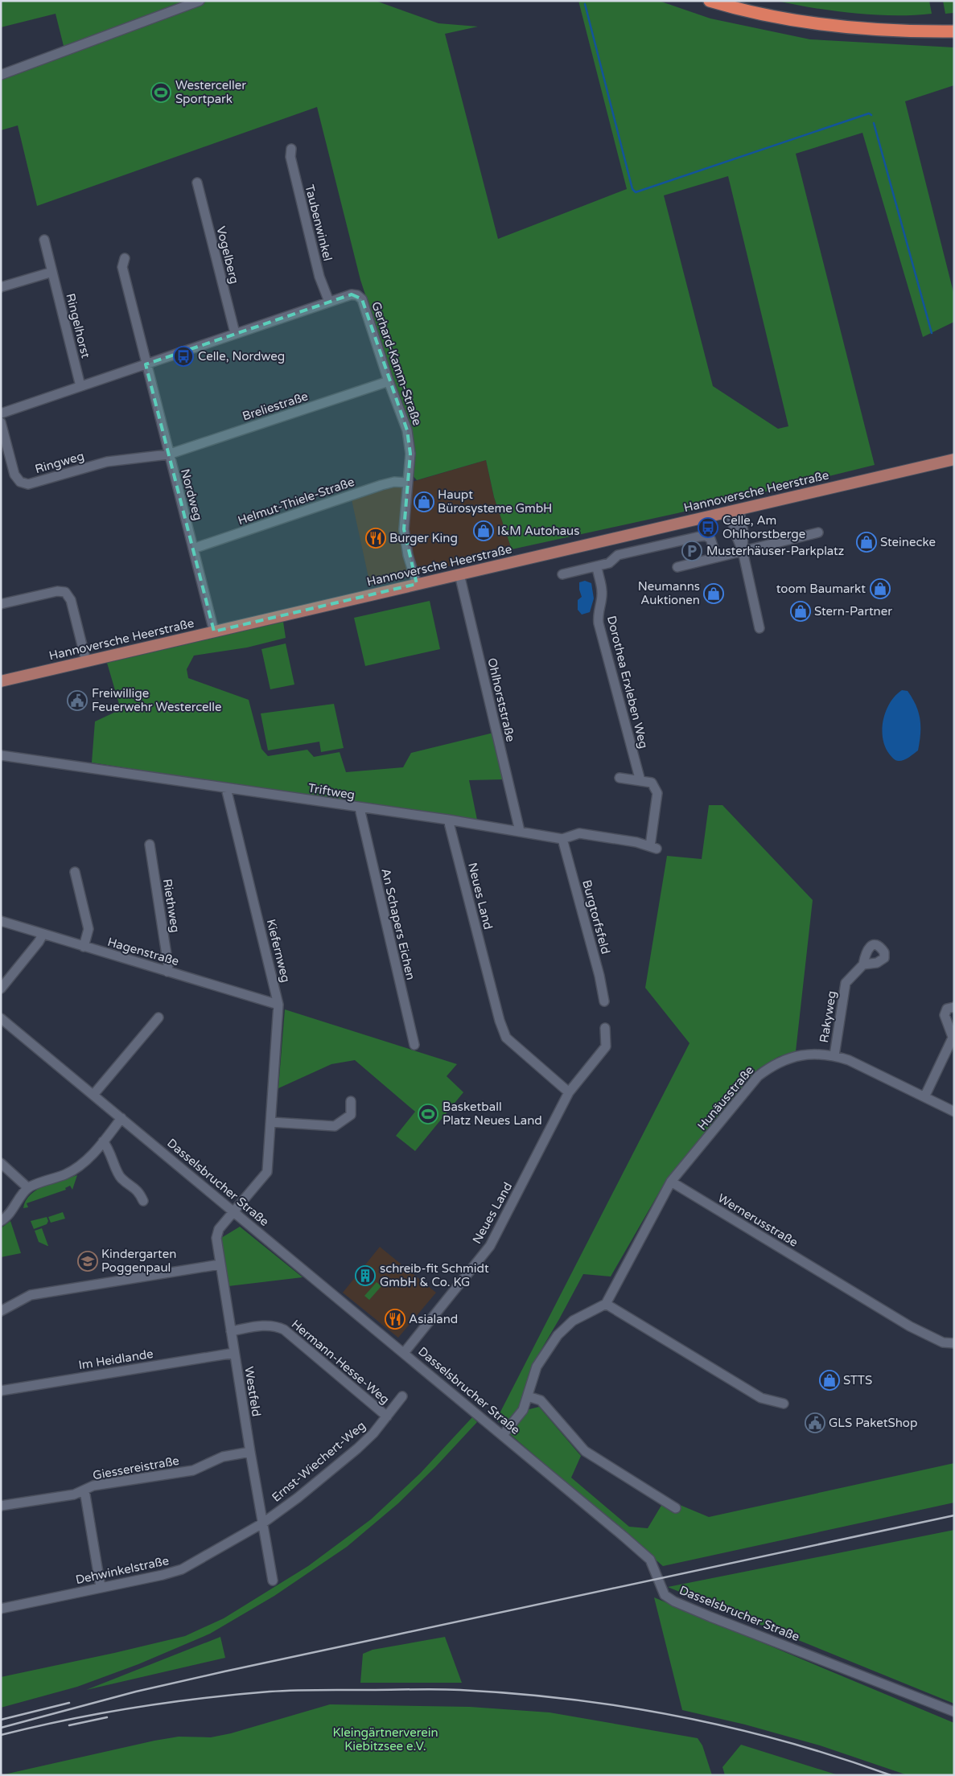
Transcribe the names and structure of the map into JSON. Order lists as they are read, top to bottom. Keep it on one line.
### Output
{"streets":{"main road":["Hannoversche Heerstraße"],"street":["Taubenwinkel","Vogelberg","Ringelhorst","Gerhard-Kamm-Straße","Breliestraße","Ringweg","Nordweg","Helmut-Thiele-Straße","Dorothea Erxleben Weg","Ohlhorststraße","Triftweg","Neues Land","Riethweg","Burgtorfsfeld","An Schapers Eichen","Kiefernweg","Hagenstraße","Rakyweg","Hunäusstraße","Dasselsbrucher Straße","Wernerusstraße","Im Heidlande","Hermann-Hesse-Weg","Westfeld","Ernst-Wiechert-Weg","Giessereistraße","Dehwinkelstraße"]},"crossings":[["Taubenwinkel","Gerhard-Kamm-Straße"],["Gerhard-Kamm-Straße","Breliestraße"],["Gerhard-Kamm-Straße","Hannoversche Heerstraße"],["Gerhard-Kamm-Straße","Helmut-Thiele-Straße"],["Breliestraße","Ringweg"],["Breliestraße","Nordweg"],["Ringweg","Nordweg"],["Hannoversche Heerstraße","Nordweg"],["Hannoversche Heerstraße","Ohlhorststraße"],["Nordweg","Helmut-Thiele-Straße"],["Dorothea Erxleben Weg","Triftweg"],["Ohlhorststraße","Triftweg"],["Triftweg","Neues Land"],["Triftweg","Burgtorfsfeld"],["Triftweg","An Schapers Eichen"],["Triftweg","Kiefernweg"],["Neues Land","Dasselsbrucher Straße"],["Riethweg","Hagenstraße"],["Kiefernweg","Hagenstraße"],["Kiefernweg","Dasselsbrucher Straße"],["Kiefernweg","Westfeld"],["Rakyweg","Hunäusstraße"],["Hunäusstraße","Wernerusstraße"],["Dasselsbrucher Straße","Westfeld"],["Im Heidlande","Westfeld"],["Hermann-Hesse-Weg","Westfeld"],["Hermann-Hesse-Weg","Ernst-Wiechert-Weg"],["Westfeld","Ernst-Wiechert-Weg"],["Westfeld","Giessereistraße"],["Westfeld","Dehwinkelstraße"],["Ernst-Wiechert-Weg","Dehwinkelstraße"]],"parks":["Kleingärtnerverein Kiebitzsee e.V."],"places":{"sports":["Westerceller Sportpark","Basketball Platz Neues Land"],"bus stop":["Celle, Nordweg","Celle, Am Ohlhorstberge"],"shop":["Haupt Bürosysteme GmbH","I&M Autohaus","Steinecke","toom Baumarkt","Neumanns Auktionen","Stern-Partner","STTS"],"restaurant":["Burger King","Asialand"],"parking":["Musterhäuser-Parkplatz"],"public building":["Freiwillige Feuerwehr Westercelle","GLS PaketShop"],"school or university":["Kindergarten Poggenpaul"],"building":["schreib-fit Schmidt GmbH & Co. KG"]}}
